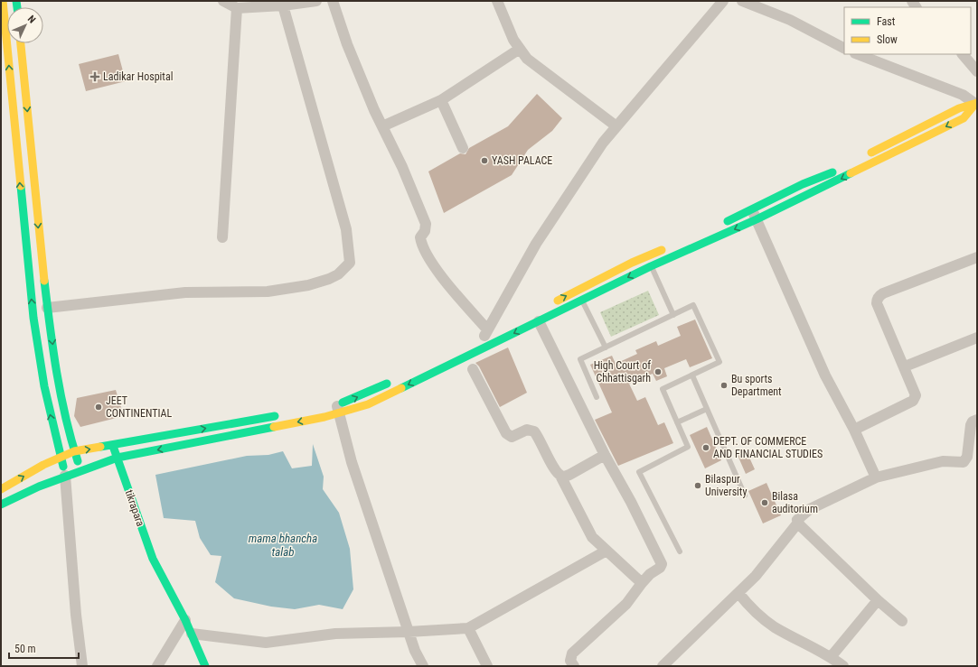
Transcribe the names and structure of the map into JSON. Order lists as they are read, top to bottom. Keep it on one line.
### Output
{"streets":{"main road":["tikrapara"]},"water":["mama bhancha talab"],"places":{"health":["Ladikar Hospital"],"other":["YASH PALACE","High Court of Chhattisgarh","Bu sports Department","JEET CONTINENTIAL","DEPT. OF COMMERCE AND FINANCIAL STUDIES","Bilaspur University","Bilasa auditorium"]},"legend":["Fast","Slow"],"scale_bar":"50 m","north":"top right"}
